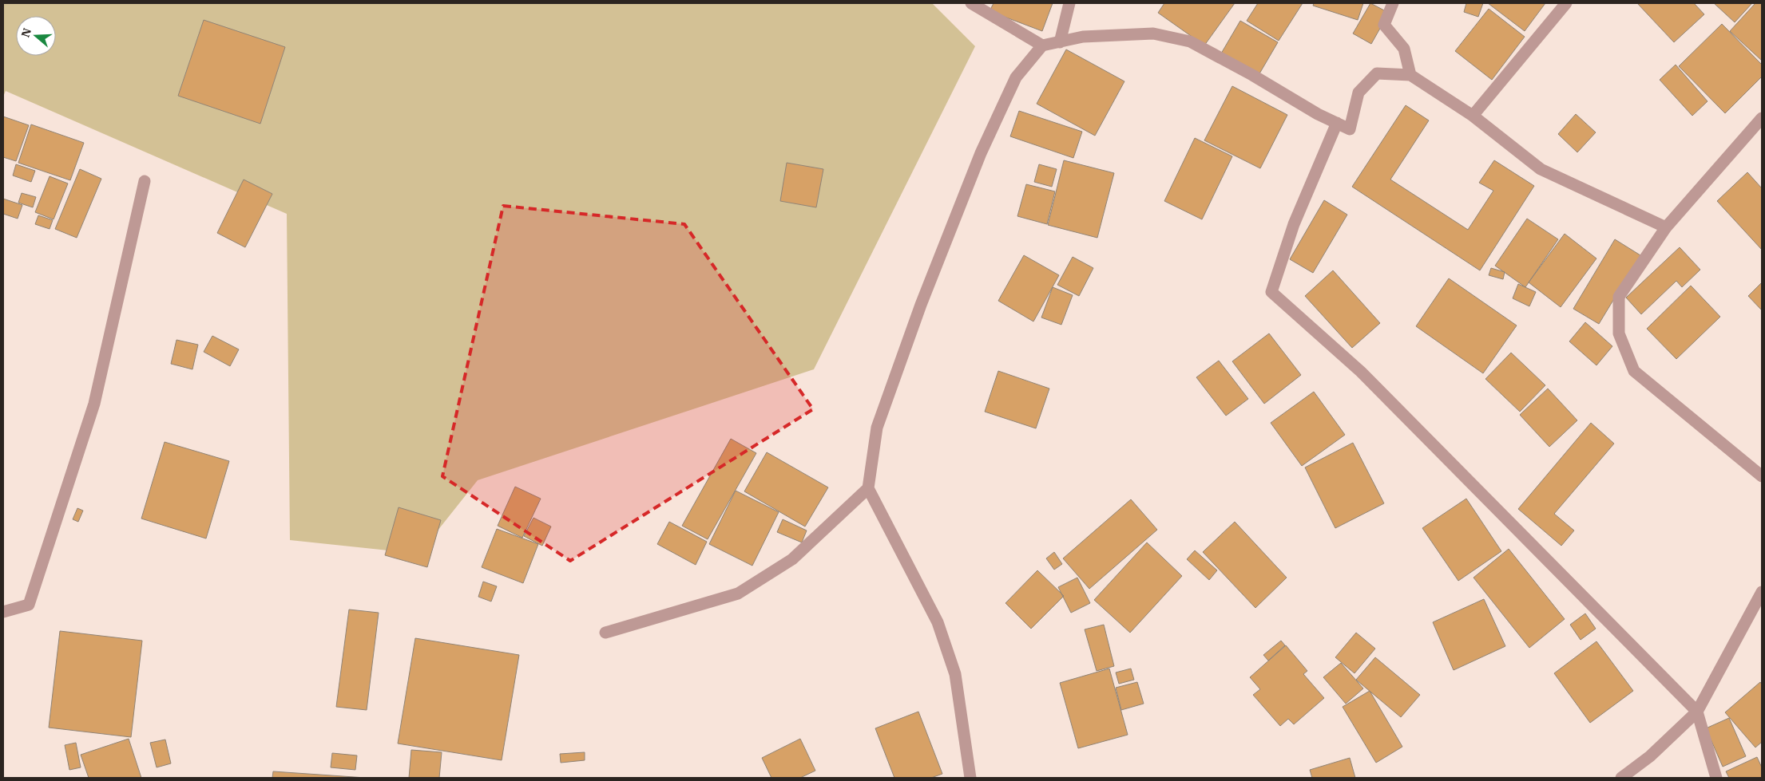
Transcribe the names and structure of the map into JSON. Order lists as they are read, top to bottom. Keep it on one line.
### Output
{"north":"left"}
